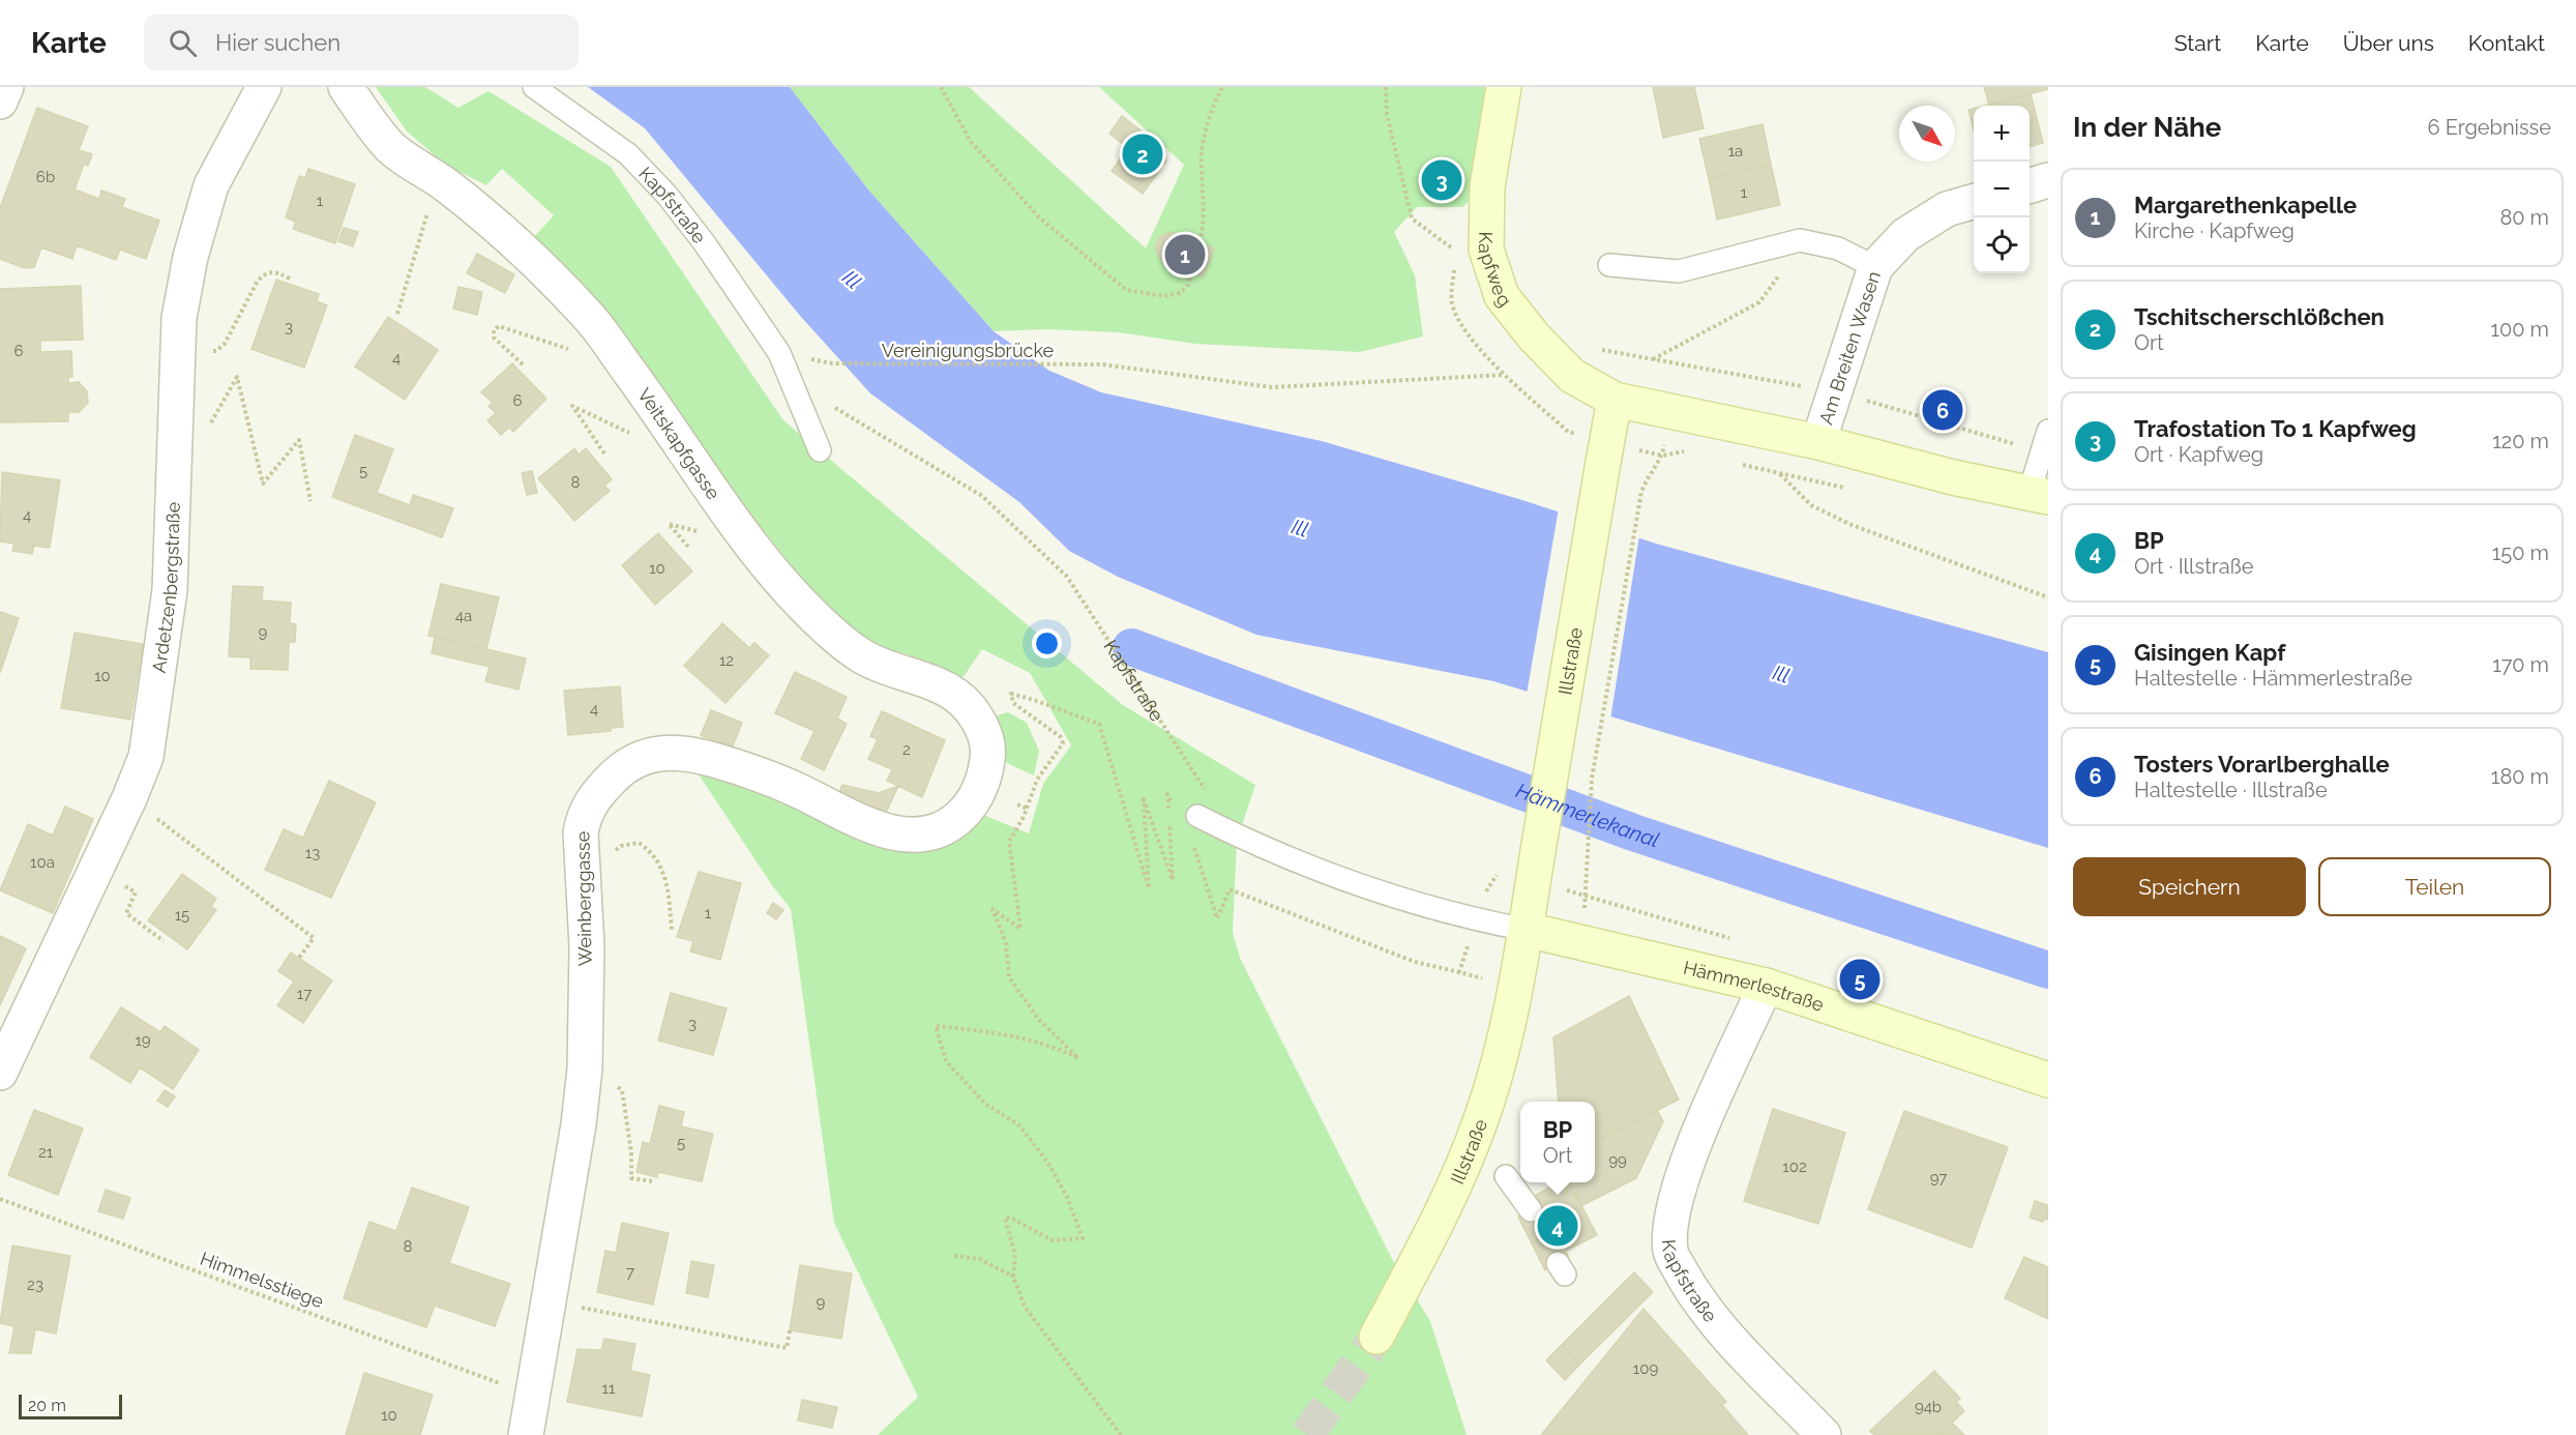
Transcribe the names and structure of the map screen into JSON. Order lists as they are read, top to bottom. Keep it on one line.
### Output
{"streets":{"main road":["Kapfweg","Illstraße","Hämmerlestraße"],"street":["Kapfstraße","Am Breiten Wasen","Veitskapfgasse","Ardetzenbergstraße","Weinberggasse"],"path":["Vereinigungsbrücke","Himmelsstiege"]},"crossings":[["Kapfstraße","Hämmerlestraße"],["Kapfweg","Illstraße"],["Veitskapfgasse","Weinberggasse"],["Illstraße","Hämmerlestraße"]],"water":["Ill","Hämmerlekanal"],"house_numbers":["1a","6b","1","1","3","6","4","6","5","8","4","10","4a","9","12","10","4","2","13","10a","1","15","17","3","19","5","21","99","102","97","8","7","23","9","109","11","94b","10"],"scale_bar":"20 m","north":"bottom right","page":{"header":"Karte","search":"Hier suchen","nav":["Start","Karte","Über uns","Kontakt"],"heading":["In der Nähe","6 Ergebnisse"],"map_buttons":["+","−"],"pins":["2","3","1","6","5","4"],"list":[{"mark":"1","name":"Margarethenkapelle","note":"Kirche · Kapfweg","value":"80 m"},{"mark":"2","name":"Tschitscherschlößchen","note":"Ort","value":"100 m"},{"mark":"3","name":"Trafostation To 1 Kapfweg","note":"Ort · Kapfweg","value":"120 m"},{"mark":"4","name":"BP","note":"Ort · Illstraße","value":"150 m"},{"mark":"5","name":"Gisingen Kapf","note":"Haltestelle · Hämmerlestraße","value":"170 m"},{"mark":"6","name":"Tosters Vorarlberghalle","note":"Haltestelle · Illstraße","value":"180 m"}],"buttons":["Speichern","Teilen"],"popup":["BP","Ort"],"scale":"20 m"}}
